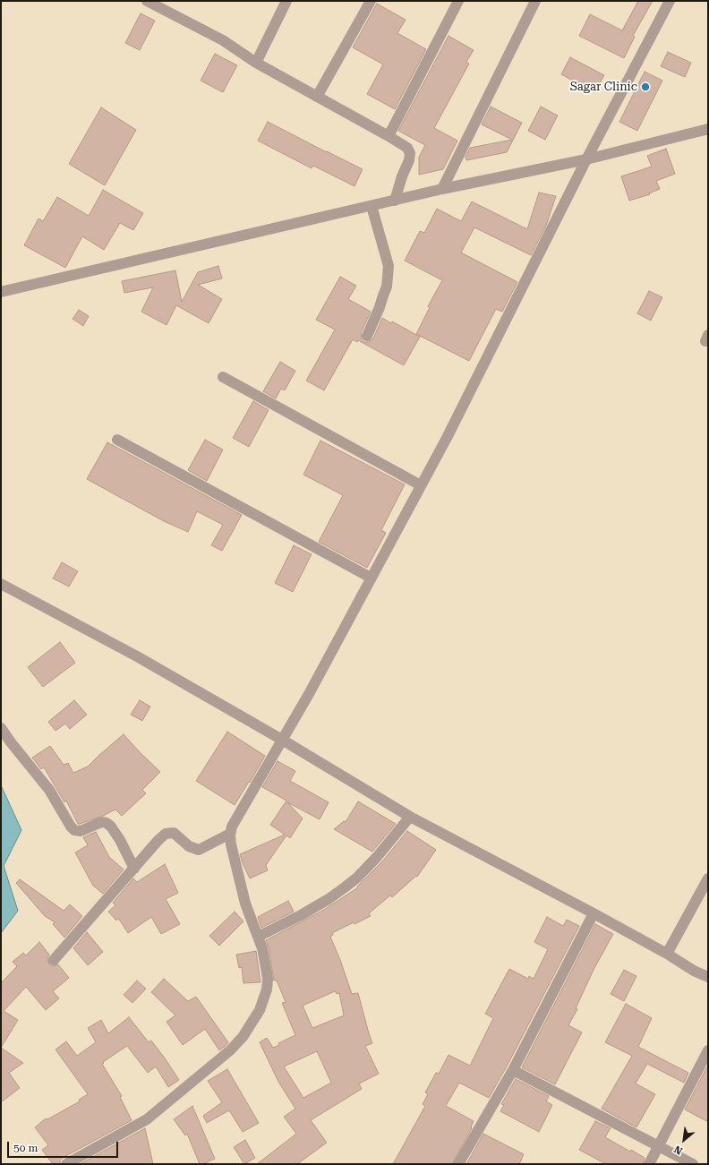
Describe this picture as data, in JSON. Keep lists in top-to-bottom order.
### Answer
{
  "places": ["Sagar Clinic"],
  "scale_bar": "50 m",
  "north": "bottom left"
}
